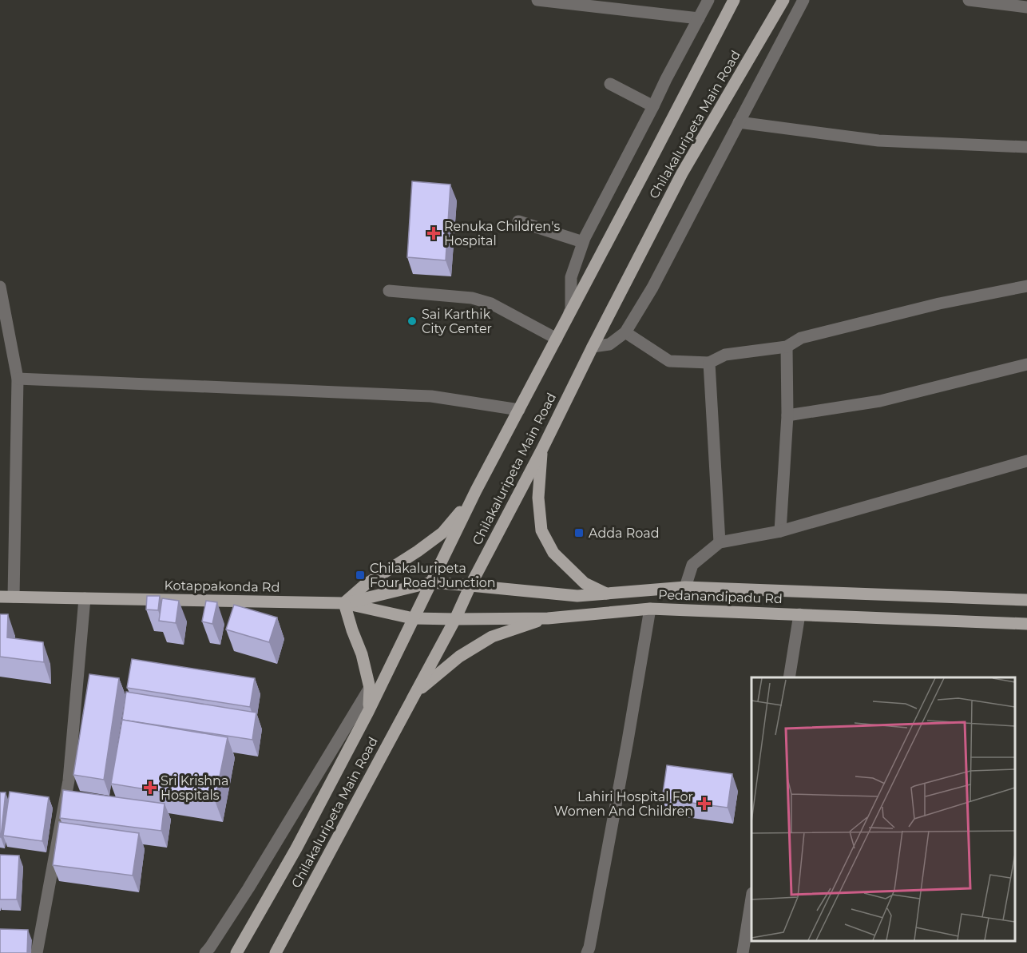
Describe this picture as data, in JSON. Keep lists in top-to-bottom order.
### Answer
{
  "streets": {
    "main road": ["Chilakaluripeta Main Road", "Kotappakonda Rd", "Pedanandipadu Rd"]
  },
  "crossings": [
    ["Chilakaluripeta Main Road", "Kotappakonda Rd"],
    ["Chilakaluripeta Main Road", "Pedanandipadu Rd"],
    ["Kotappakonda Rd", "Pedanandipadu Rd"]
  ],
  "places": {
    "health": ["Renuka Children's Hospital", "Sri Krishna Hospitals", "Lahiri Hospital For Women And Children"],
    "other": ["Sai Karthik City Center"],
    "transit": ["Adda Road", "Chilakaluripeta Four Road Junction"]
  }
}
